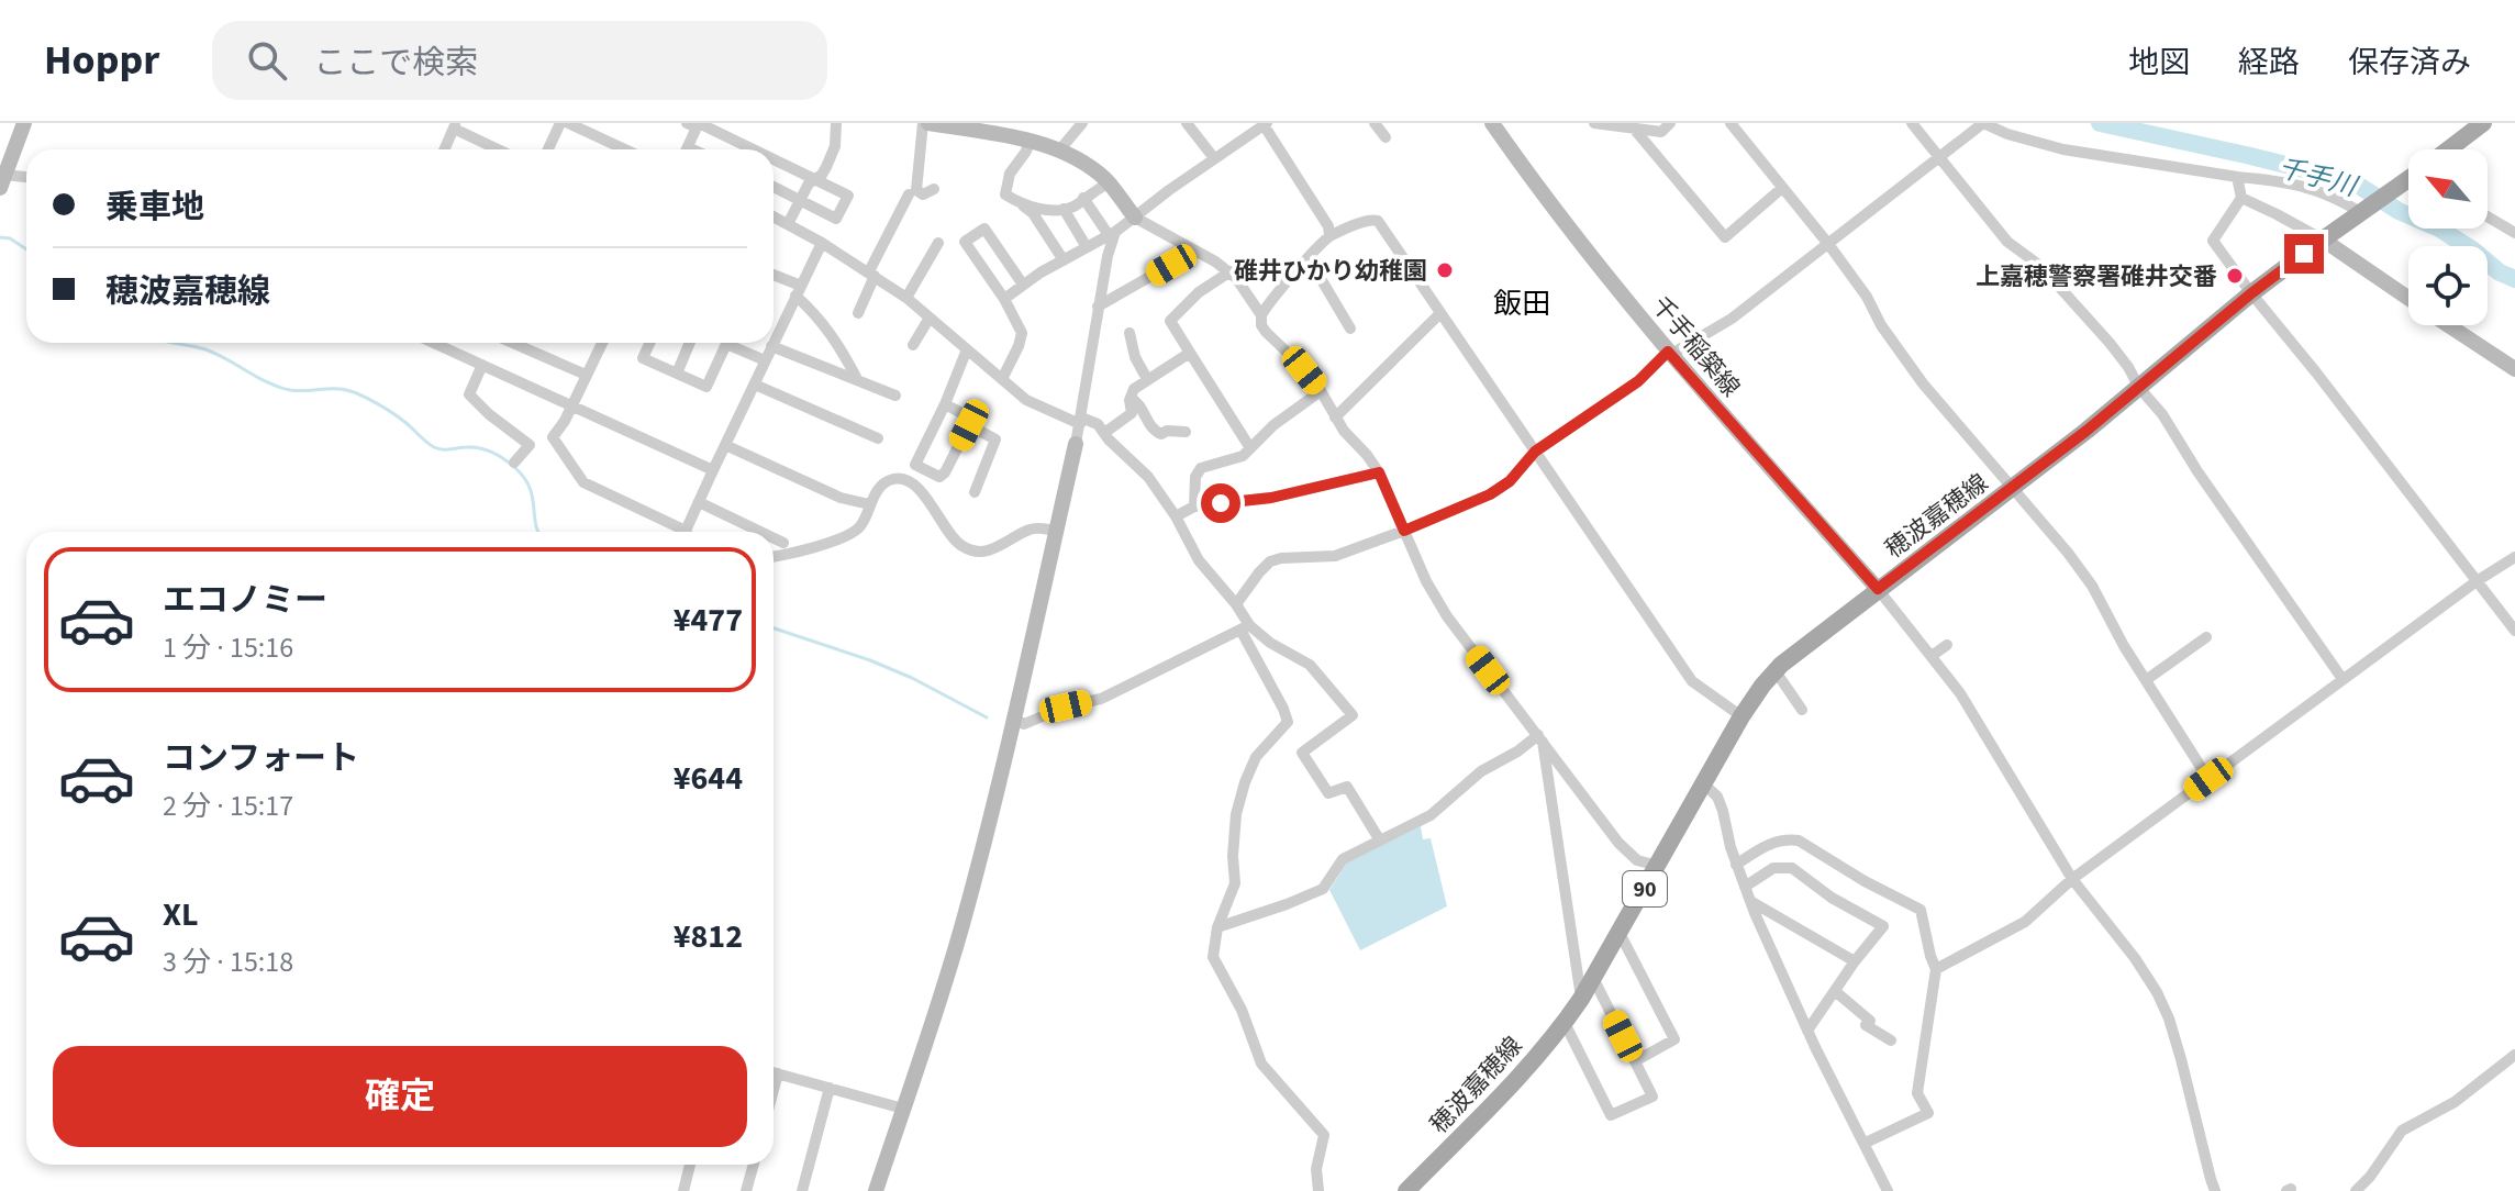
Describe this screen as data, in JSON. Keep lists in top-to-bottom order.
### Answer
{
  "streets": {
    "main road": ["穂波嘉穂線", "90"],
    "street": ["千手稲築線"]
  },
  "crossings": [
    ["千手稲築線", "穂波嘉穂線"]
  ],
  "districts": ["飯田"],
  "water": ["千手川"],
  "places": ["碓井ひかり幼稚園", "上嘉穂警察署碓井交番"],
  "north": "top left",
  "page": {
    "header": "Hoppr",
    "search": "ここで検索",
    "nav": ["地図", "経路", "保存済み"],
    "banner": ["乗車地", "穂波嘉穂線"],
    "list": [
      {
        "name": "エコノミー",
        "note": "1 分 · 15:16",
        "value": "¥477"
      },
      {
        "name": "コンフォート",
        "note": "2 分 · 15:17",
        "value": "¥644"
      },
      {
        "name": "XL",
        "note": "3 分 · 15:18",
        "value": "¥812"
      }
    ],
    "buttons": "確定"
  }
}
